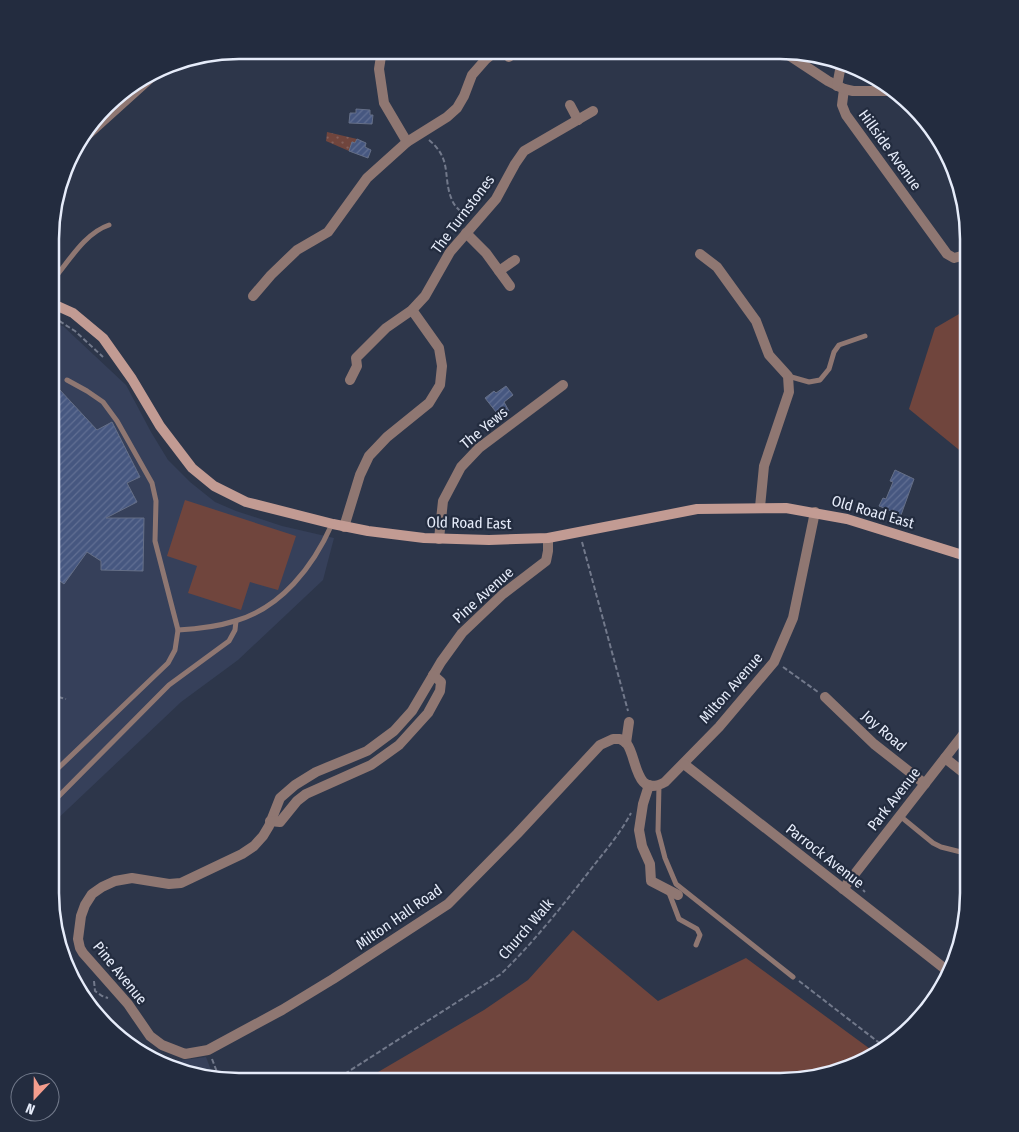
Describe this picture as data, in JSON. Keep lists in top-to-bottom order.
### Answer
{
  "streets": {
    "main road": ["Old Road East"],
    "street": [
      "Hillside Avenue",
      "The Turnstones",
      "The Yews",
      "Pine Avenue",
      "Milton Avenue",
      "Joy Road",
      "Park Avenue",
      "Parrock Avenue",
      "Milton Hall Road"
    ],
    "path": ["Church Walk"]
  },
  "crossings": [
    ["The Yews", "Old Road East"],
    ["Old Road East", "Pine Avenue"],
    ["Old Road East", "Milton Avenue"],
    ["Pine Avenue", "Milton Hall Road"],
    ["Milton Avenue", "Parrock Avenue"],
    ["Joy Road", "Park Avenue"],
    ["Park Avenue", "Parrock Avenue"]
  ],
  "north": "bottom"
}
